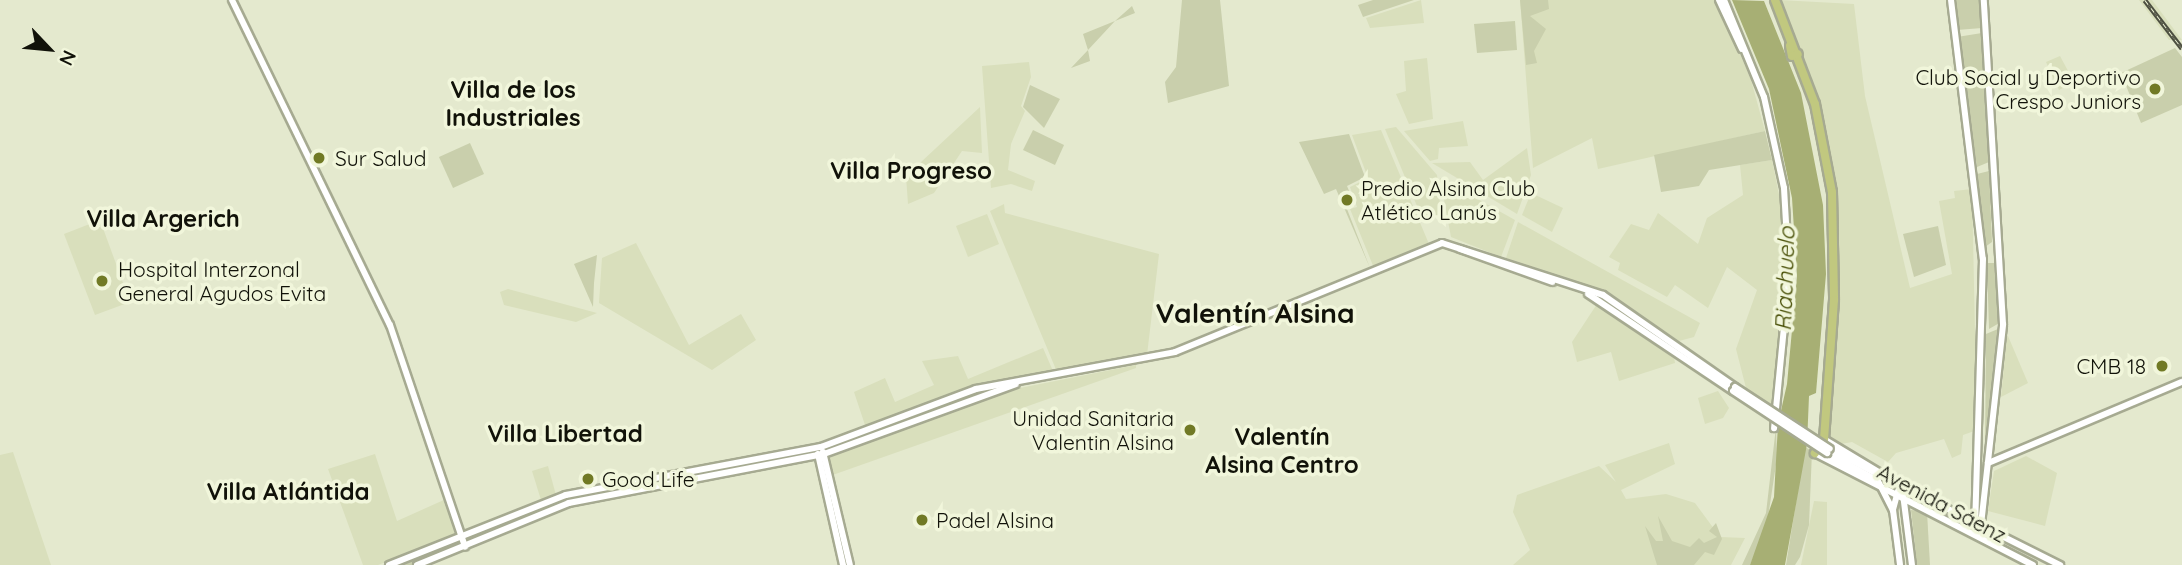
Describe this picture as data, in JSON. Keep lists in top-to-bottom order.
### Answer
{
  "streets": {
    "main road": ["Avenida Sáenz"]
  },
  "districts": [
    "Villa de los Industriales",
    "Villa Progreso",
    "Villa Argerich",
    "Valentín Alsina",
    "Villa Libertad",
    "Valentín Alsina Centro",
    "Villa Atlántida"
  ],
  "water": ["Riachuelo"],
  "places": [
    "Club Social y Deportivo Crespo Juniors",
    "Sur Salud",
    "Predio Alsina Club Atlético Lanús",
    "Hospital Interzonal General Agudos Evita",
    "CMB 18",
    "Unidad Sanitaria Valentin Alsina",
    "Good Life",
    "Padel Alsina"
  ],
  "north": "bottom right"
}
